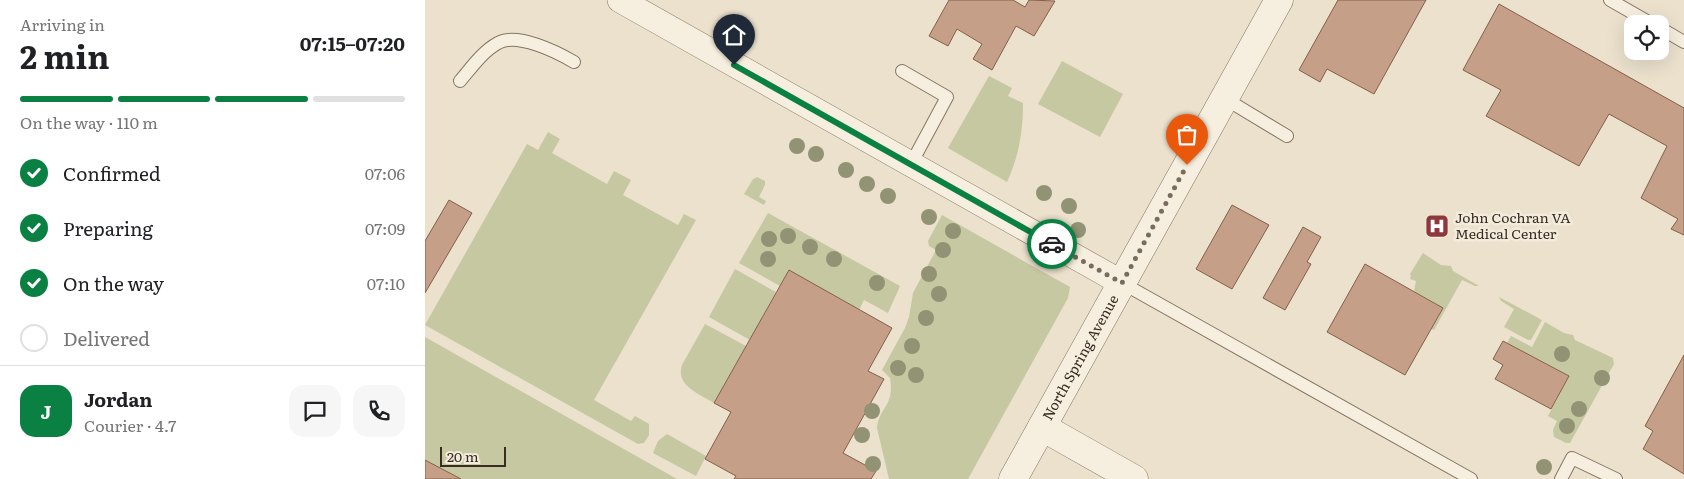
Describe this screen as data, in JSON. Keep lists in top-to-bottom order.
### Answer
{
  "streets": {
    "street": ["North Spring Avenue"]
  },
  "places": {
    "hospital": ["John Cochran VA Medical Center"]
  },
  "scale_bar": "20 m",
  "page": {
    "heading": ["2 min", "Arriving in", "07:15–07:20"],
    "panel": ["Jordan", "Courier · 4.7"],
    "bar": "On the way · 110 m",
    "list": [
      ["Confirmed", "07:06"],
      ["Preparing", "07:09"],
      ["On the way", "07:10"],
      "Delivered"
    ],
    "round": "J",
    "scale": "20 m"
  }
}
